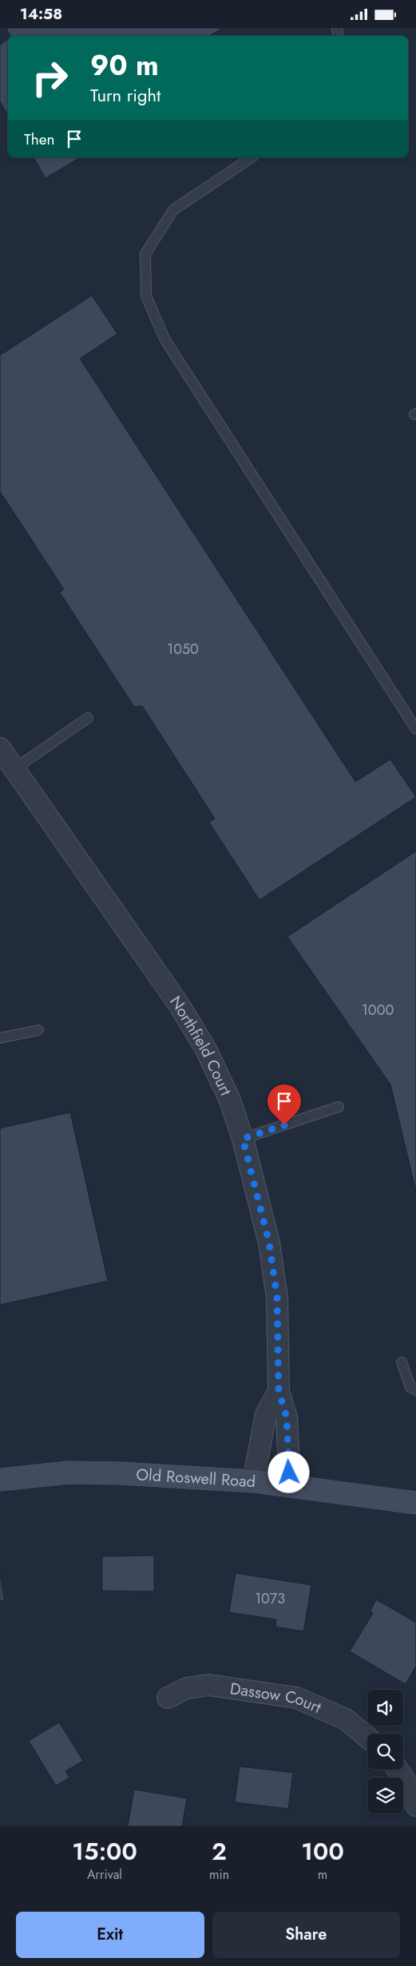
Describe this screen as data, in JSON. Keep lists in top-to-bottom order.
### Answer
{
  "streets": {
    "street": ["Northfield Court", "Old Roswell Road", "Dassow Court"]
  },
  "crossings": [
    ["Northfield Court", "Old Roswell Road"]
  ],
  "house_numbers": ["1050", "1000", "1073"],
  "page": {
    "status": "14:58",
    "turn": ["90 m", "Turn right"],
    "then": "Then",
    "eta": [
      "15:00",
      "Arrival",
      "2",
      "min",
      "100",
      "m"
    ],
    "buttons": ["Exit", "Share"]
  }
}
